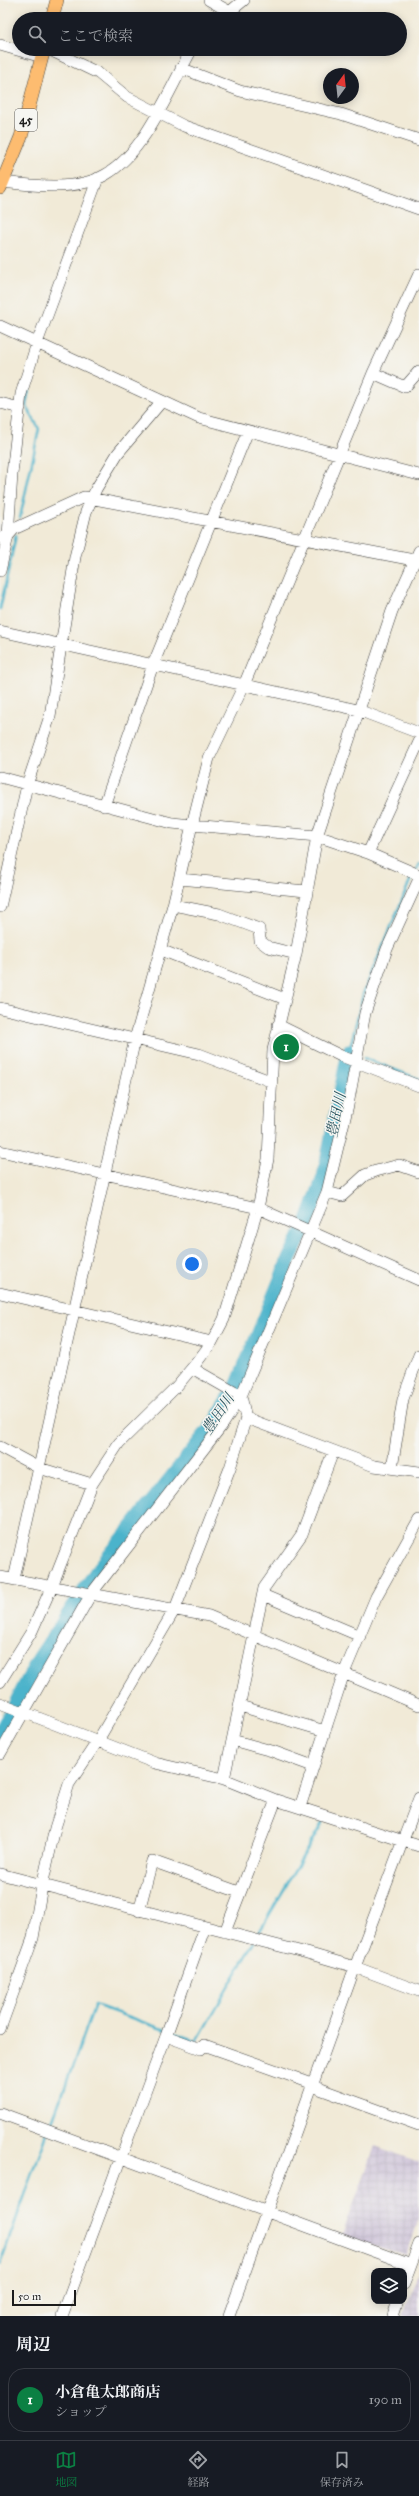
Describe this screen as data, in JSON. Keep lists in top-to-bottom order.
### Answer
{
  "streets": {
    "main road": ["45"]
  },
  "water": ["豊田川"],
  "scale_bar": "50 m",
  "north": "top",
  "page": {
    "search": "ここで検索",
    "pins": "1",
    "scale": "50 m",
    "heading": "周辺",
    "list": [
      {
        "mark": "1",
        "name": "小倉亀太郎商店",
        "note": "ショップ",
        "value": "190 m"
      }
    ],
    "nav": ["地図", "経路", "保存済み"]
  }
}
